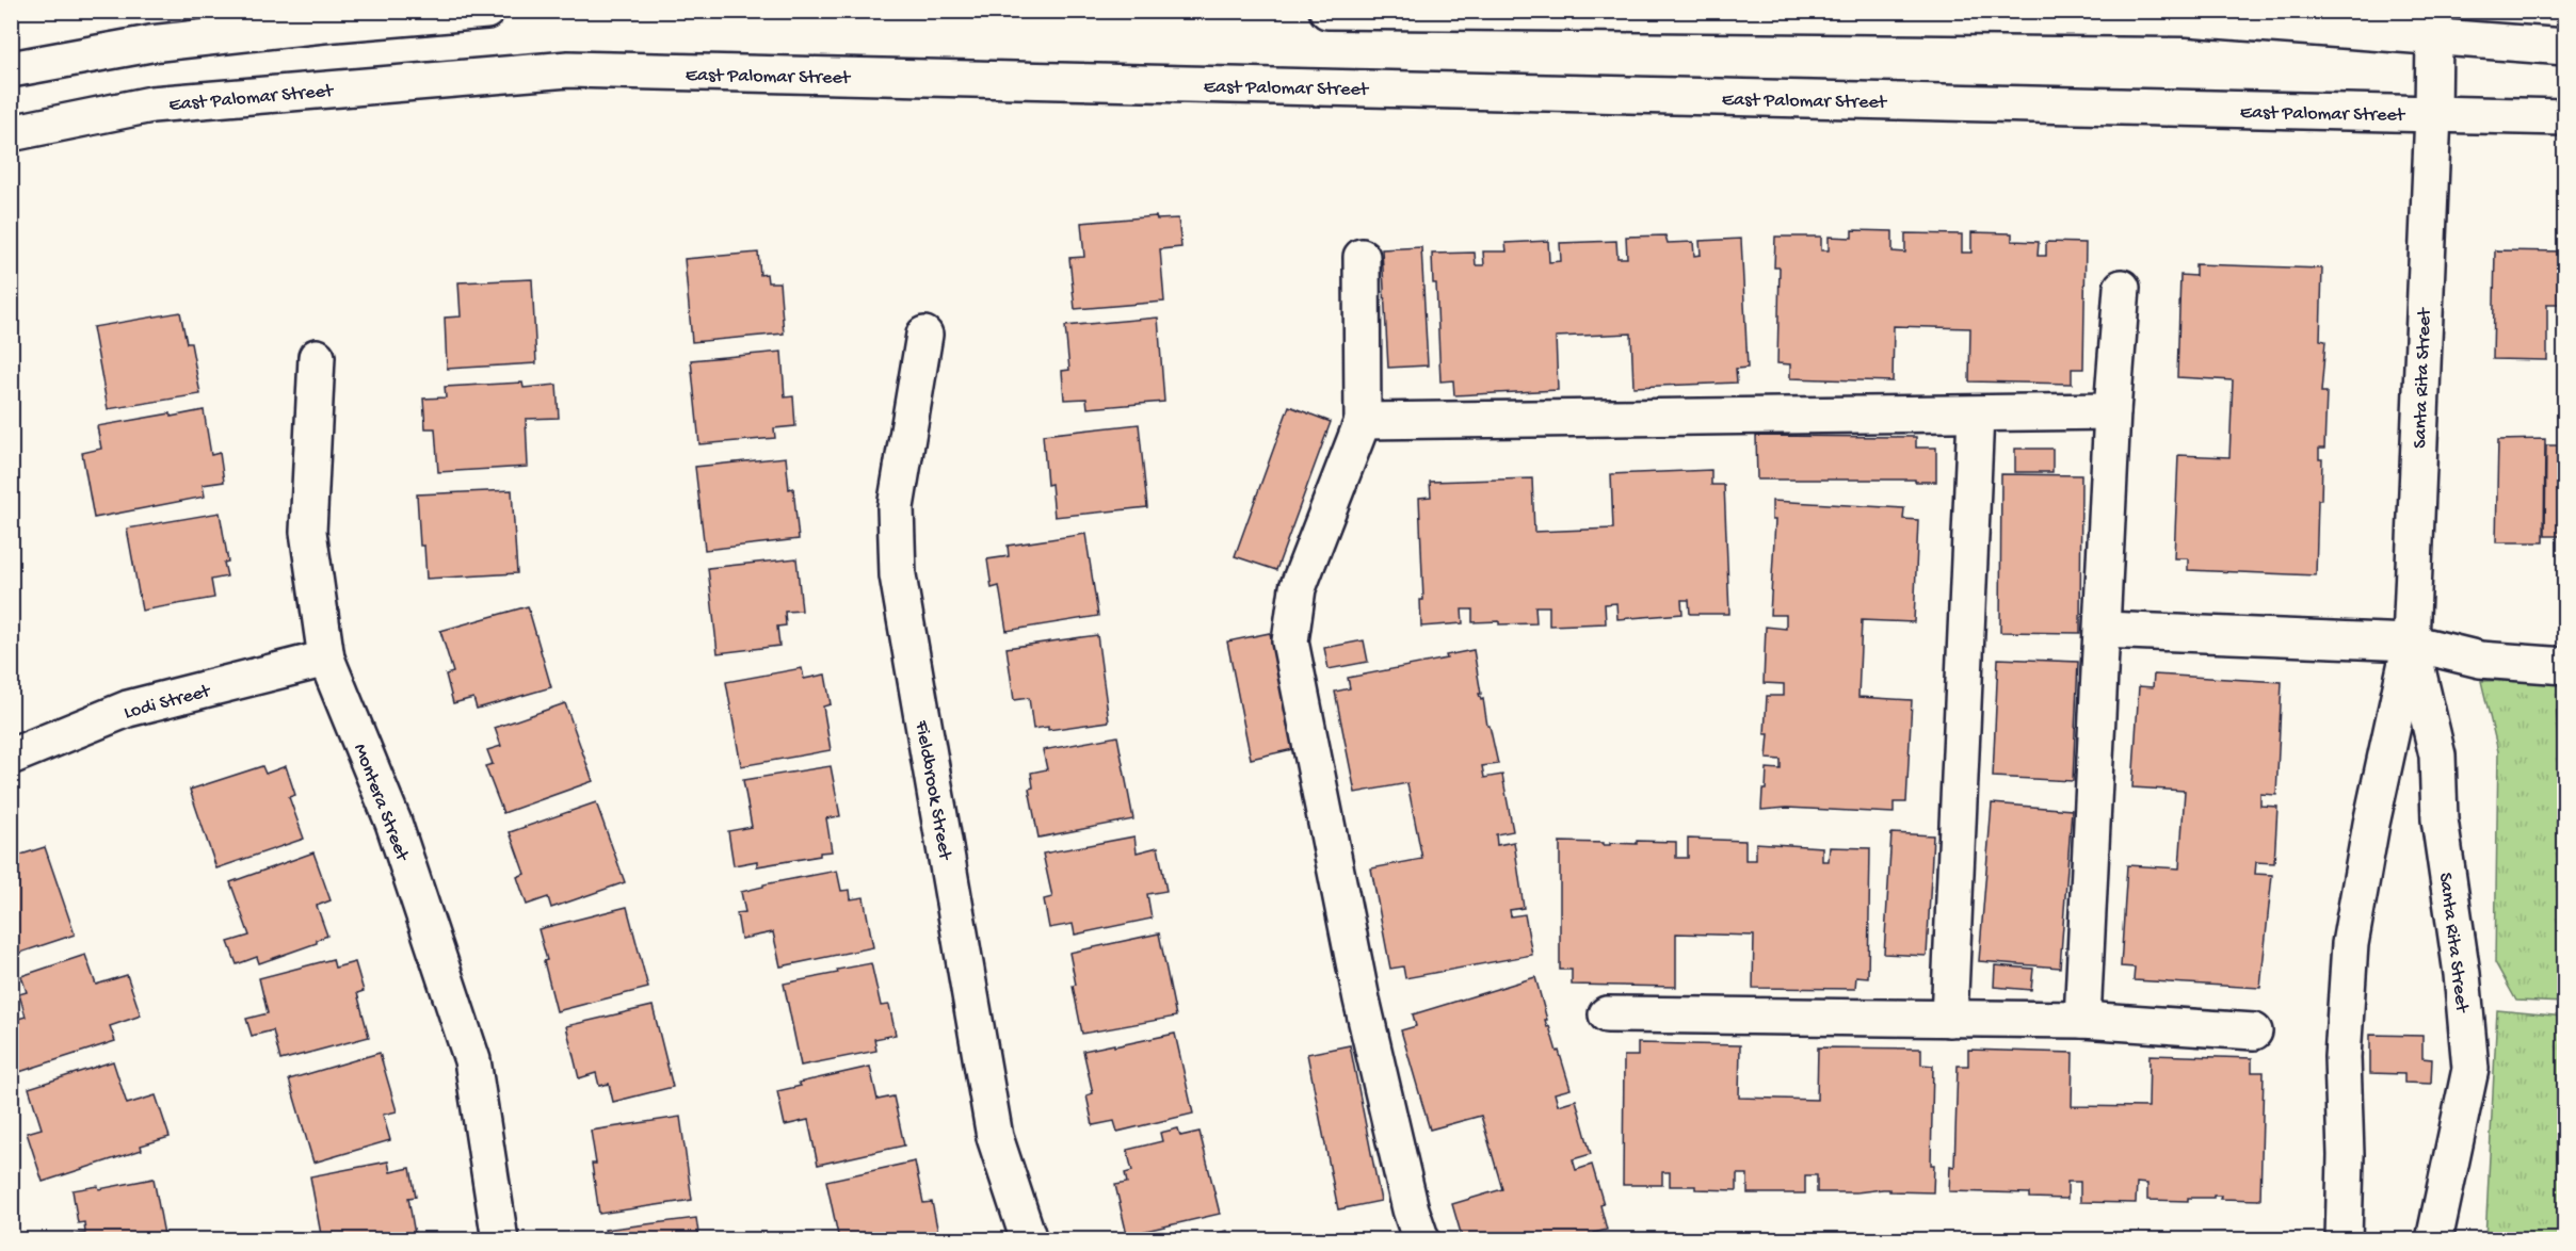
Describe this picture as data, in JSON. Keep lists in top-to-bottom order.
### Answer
{
  "streets": {
    "street": [
      "East Palomar Street",
      "Santa Rita Street",
      "Lodi Street",
      "Fieldbrook Street",
      "Montera Street"
    ]
  },
  "crossings": [
    ["East Palomar Street", "Santa Rita Street"],
    ["Lodi Street", "Montera Street"]
  ]
}
